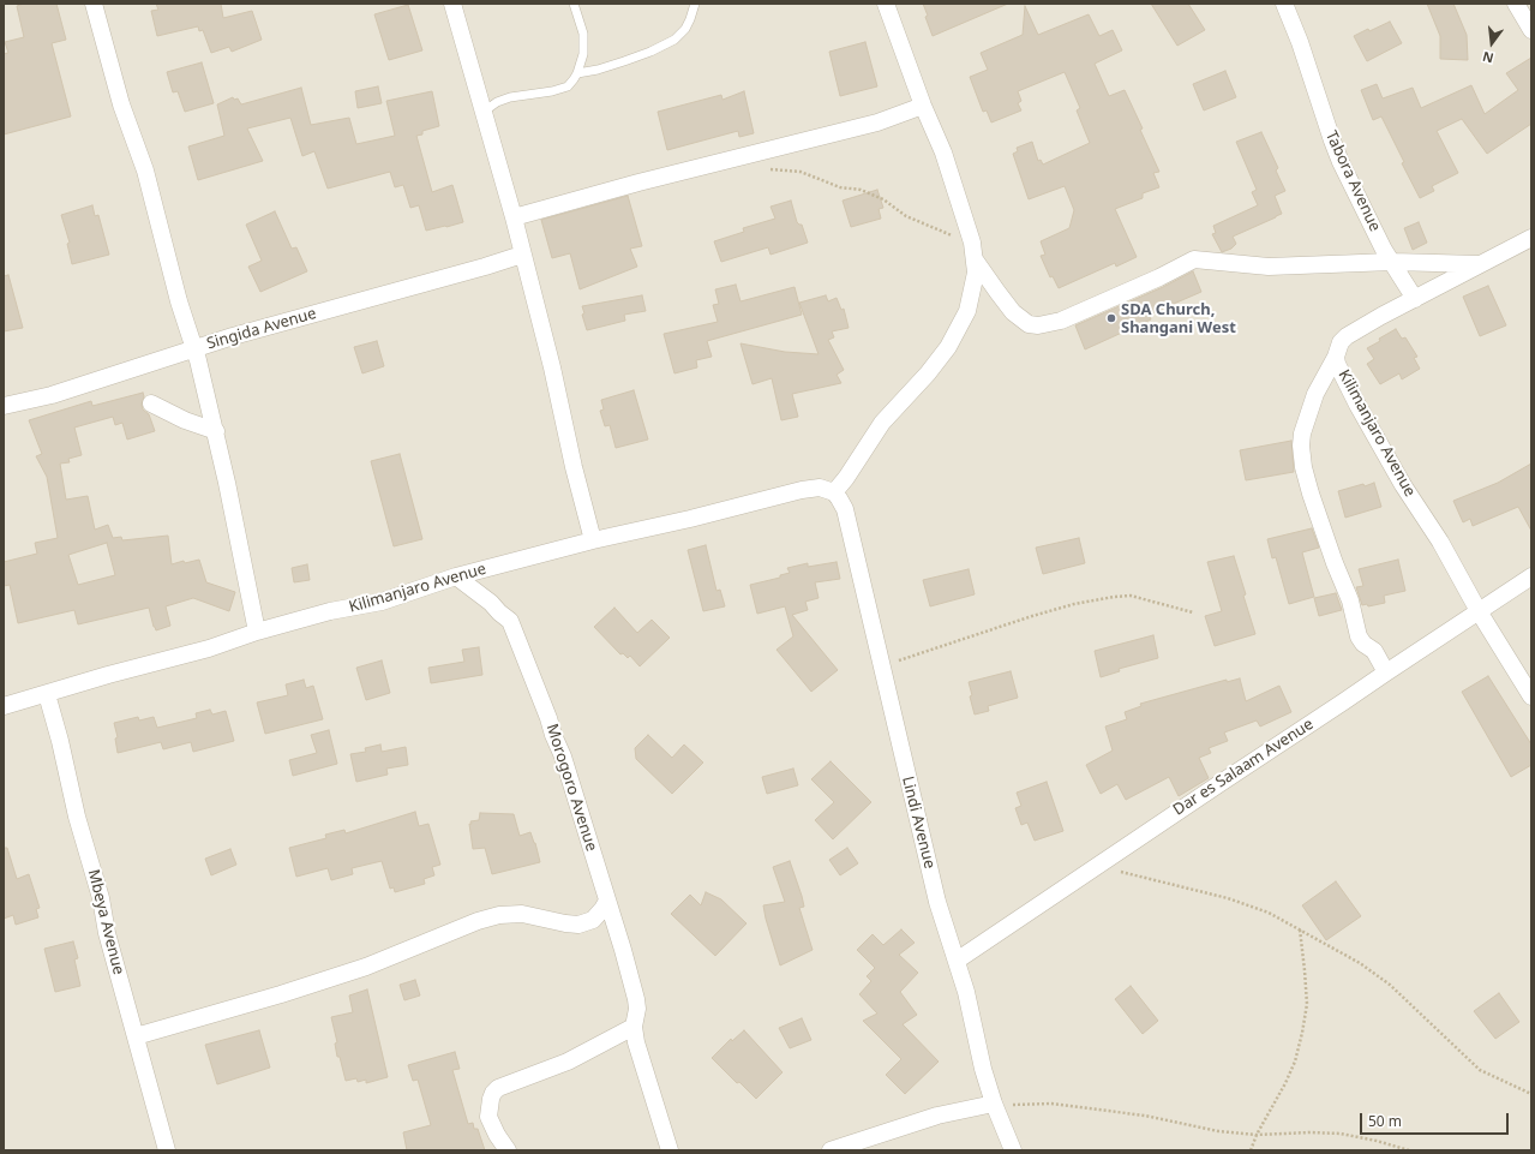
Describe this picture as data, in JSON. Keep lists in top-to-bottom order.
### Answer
{
  "streets": {
    "street": [
      "Tabora Avenue",
      "Singida Avenue",
      "Kilimanjaro Avenue",
      "Dar es Salaam Avenue",
      "Morogoro Avenue",
      "Lindi Avenue",
      "Mbeya Avenue"
    ]
  },
  "crossings": [
    ["Tabora Avenue", "Kilimanjaro Avenue"],
    ["Kilimanjaro Avenue", "Dar es Salaam Avenue"],
    ["Kilimanjaro Avenue", "Morogoro Avenue"],
    ["Kilimanjaro Avenue", "Lindi Avenue"],
    ["Kilimanjaro Avenue", "Mbeya Avenue"],
    ["Dar es Salaam Avenue", "Lindi Avenue"]
  ],
  "places": ["SDA Church, Shangani West"],
  "scale_bar": "50 m",
  "north": "bottom"
}
